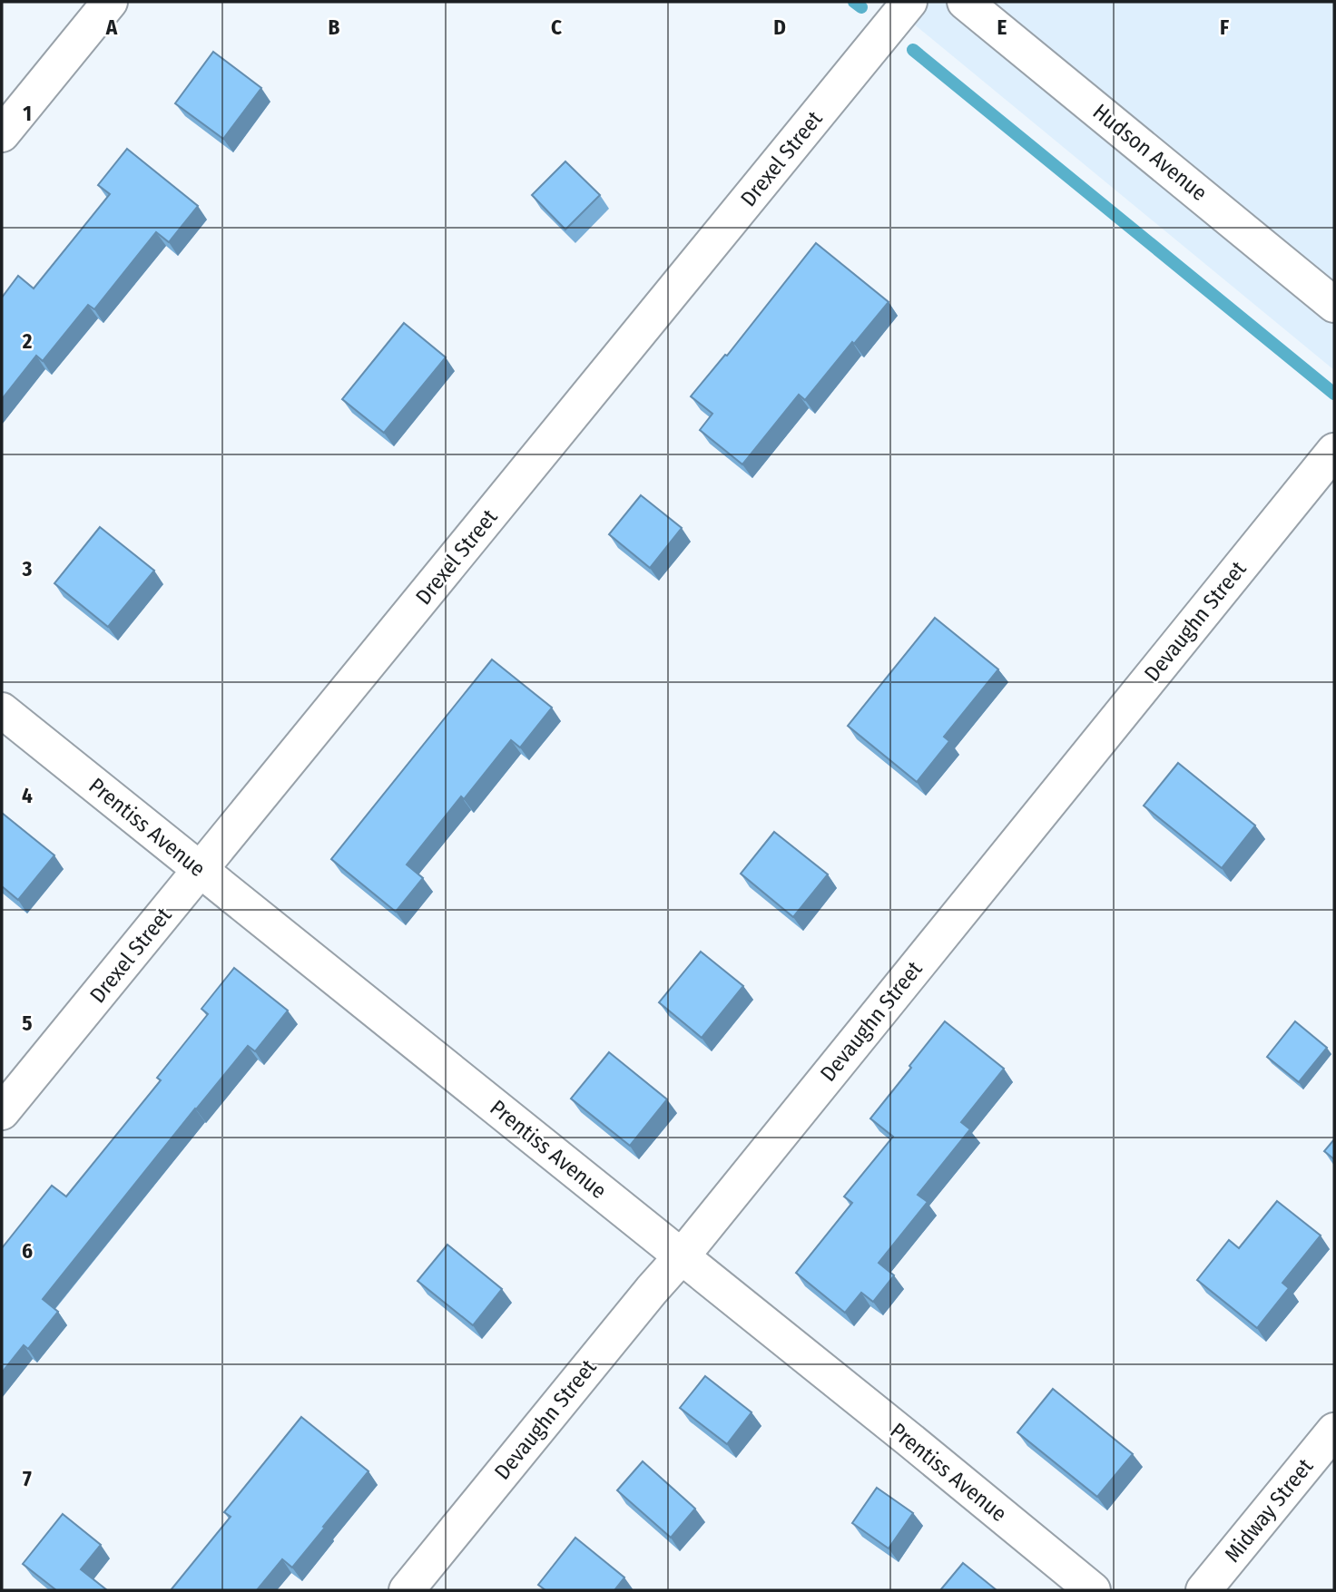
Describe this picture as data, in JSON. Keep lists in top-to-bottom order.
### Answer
{
  "streets": {
    "street": [
      "Hudson Avenue",
      "Drexel Street",
      "Devaughn Street",
      "Prentiss Avenue",
      "Midway Street"
    ]
  },
  "crossings": [
    ["Drexel Street", "Prentiss Avenue"],
    ["Devaughn Street", "Prentiss Avenue"]
  ],
  "grid": {
    "columns": [
      "A",
      "B",
      "C",
      "D",
      "E",
      "F"
    ],
    "rows": [
      "1",
      "2",
      "3",
      "4",
      "5",
      "6",
      "7"
    ]
  }
}
